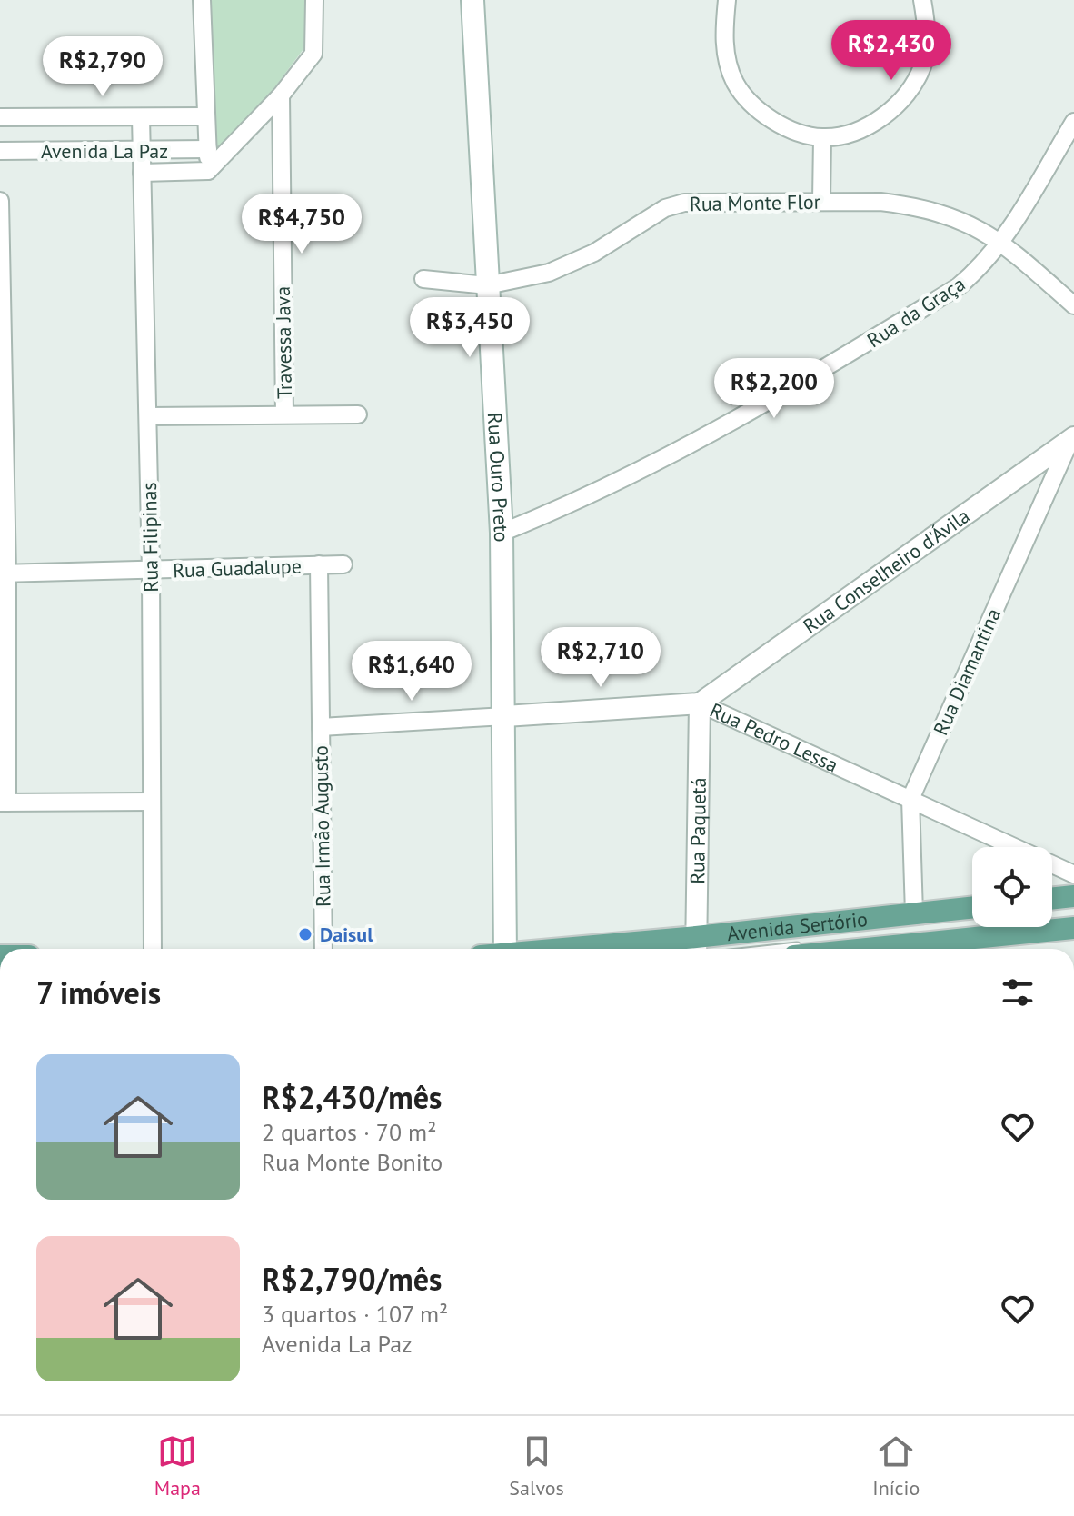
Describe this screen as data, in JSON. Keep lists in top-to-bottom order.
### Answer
{
  "streets": {
    "main road": ["Rua Ouro Preto", "Avenida Sertório"],
    "street": [
      "Avenida La Paz",
      "Rua Monte Flor",
      "Rua da Graça",
      "Travessa Java",
      "Rua Filipinas",
      "Rua Guadalupe",
      "Rua Conselheiro d'Ávila",
      "Rua Diamantina",
      "Rua Pedro Lessa",
      "Rua Irmão Augusto",
      "Rua Paquetá"
    ]
  },
  "crossings": [
    ["Avenida La Paz", "Rua Filipinas"],
    ["Rua Monte Flor", "Rua da Graça"],
    ["Rua Monte Flor", "Rua Ouro Preto"],
    ["Rua da Graça", "Rua Ouro Preto"],
    ["Rua Ouro Preto", "Rua Pedro Lessa"],
    ["Rua Filipinas", "Rua Guadalupe"],
    ["Rua Guadalupe", "Rua Irmão Augusto"],
    ["Rua Conselheiro d'Ávila", "Rua Diamantina"],
    ["Rua Conselheiro d'Ávila", "Rua Pedro Lessa"],
    ["Rua Conselheiro d'Ávila", "Rua Paquetá"],
    ["Rua Diamantina", "Rua Pedro Lessa"],
    ["Rua Diamantina", "Avenida Sertório"],
    ["Rua Pedro Lessa", "Rua Irmão Augusto"],
    ["Rua Pedro Lessa", "Rua Paquetá"],
    ["Rua Paquetá", "Avenida Sertório"]
  ],
  "places": ["Daisul"],
  "page": {
    "price": [
      "R$2,430",
      "R$2,790",
      "R$4,750",
      "R$3,450",
      "R$2,200",
      "R$2,710",
      "R$1,640"
    ],
    "heading": "7 imóveis",
    "list": [
      {
        "name": "R$2,430/mês",
        "note": "2 quartos · 70 m² · Rua Monte Bonito"
      },
      {
        "name": "R$2,790/mês",
        "note": "3 quartos · 107 m² · Avenida La Paz"
      }
    ],
    "tabs": ["Mapa", "Salvos", "Início"]
  }
}
